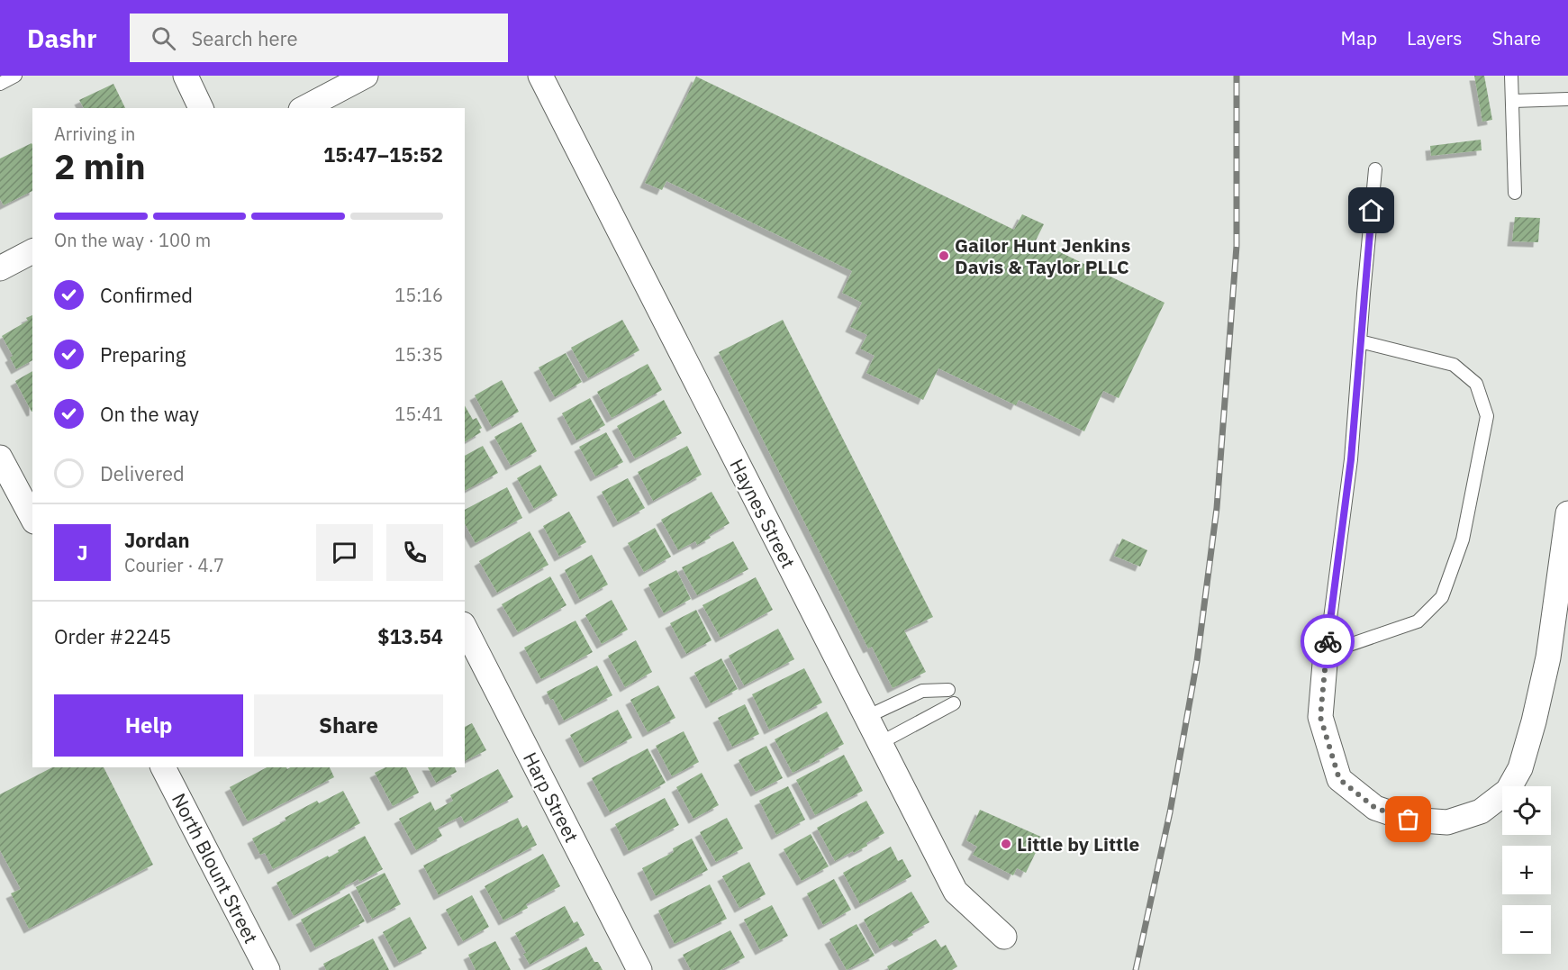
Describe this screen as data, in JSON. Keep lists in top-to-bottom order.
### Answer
{
  "streets": {
    "street": ["Haynes Street", "Harp Street", "North Blount Street"]
  },
  "places": ["Gailor Hunt Jenkins Davis & Taylor PLLC", "Little by Little"],
  "page": {
    "header": "Dashr",
    "search": "Search here",
    "nav": ["Map", "Layers", "Share"],
    "heading": ["2 min", "Arriving in", "15:47–15:52"],
    "panel": [
      "Jordan",
      "Courier · 4.7",
      "Order #2245",
      "$13.54"
    ],
    "bar": "On the way · 100 m",
    "list": [
      ["Confirmed", "15:16"],
      ["Preparing", "15:35"],
      ["On the way", "15:41"],
      "Delivered"
    ],
    "round": "J",
    "buttons": ["Help", "Share"],
    "map_buttons": ["+", "−"]
  }
}
